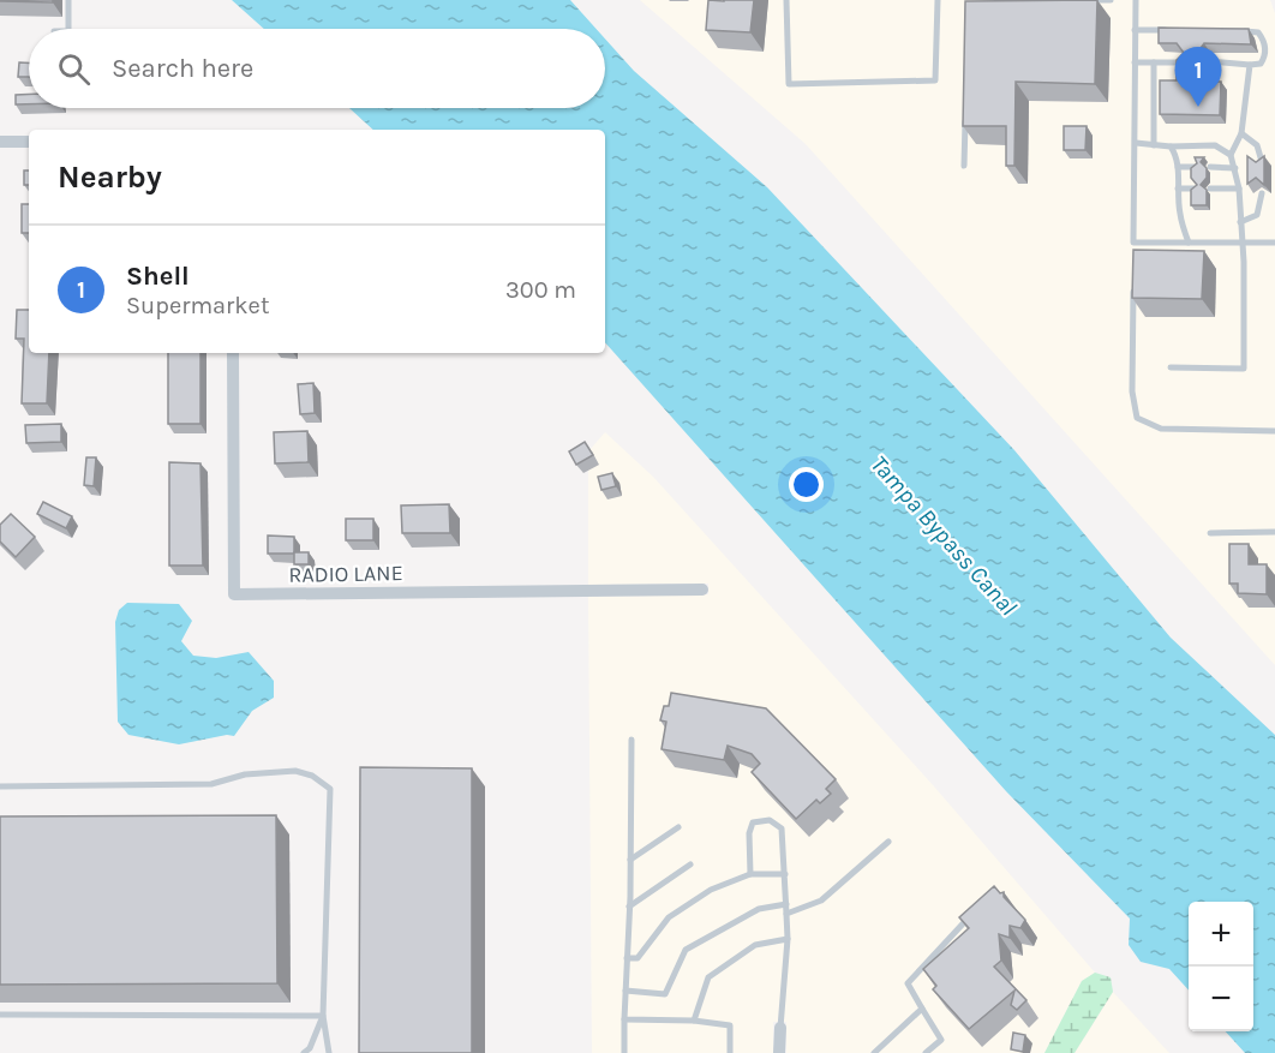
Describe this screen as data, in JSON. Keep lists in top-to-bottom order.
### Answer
{
  "streets": {
    "street": ["RADIO LANE"]
  },
  "water": ["Tampa Bypass Canal"],
  "page": {
    "search": "Search here",
    "pins": "1",
    "heading": "Nearby",
    "list": [
      {
        "mark": "1",
        "name": "Shell",
        "note": "Supermarket",
        "value": "300 m"
      }
    ],
    "map_buttons": ["+", "−"]
  }
}
